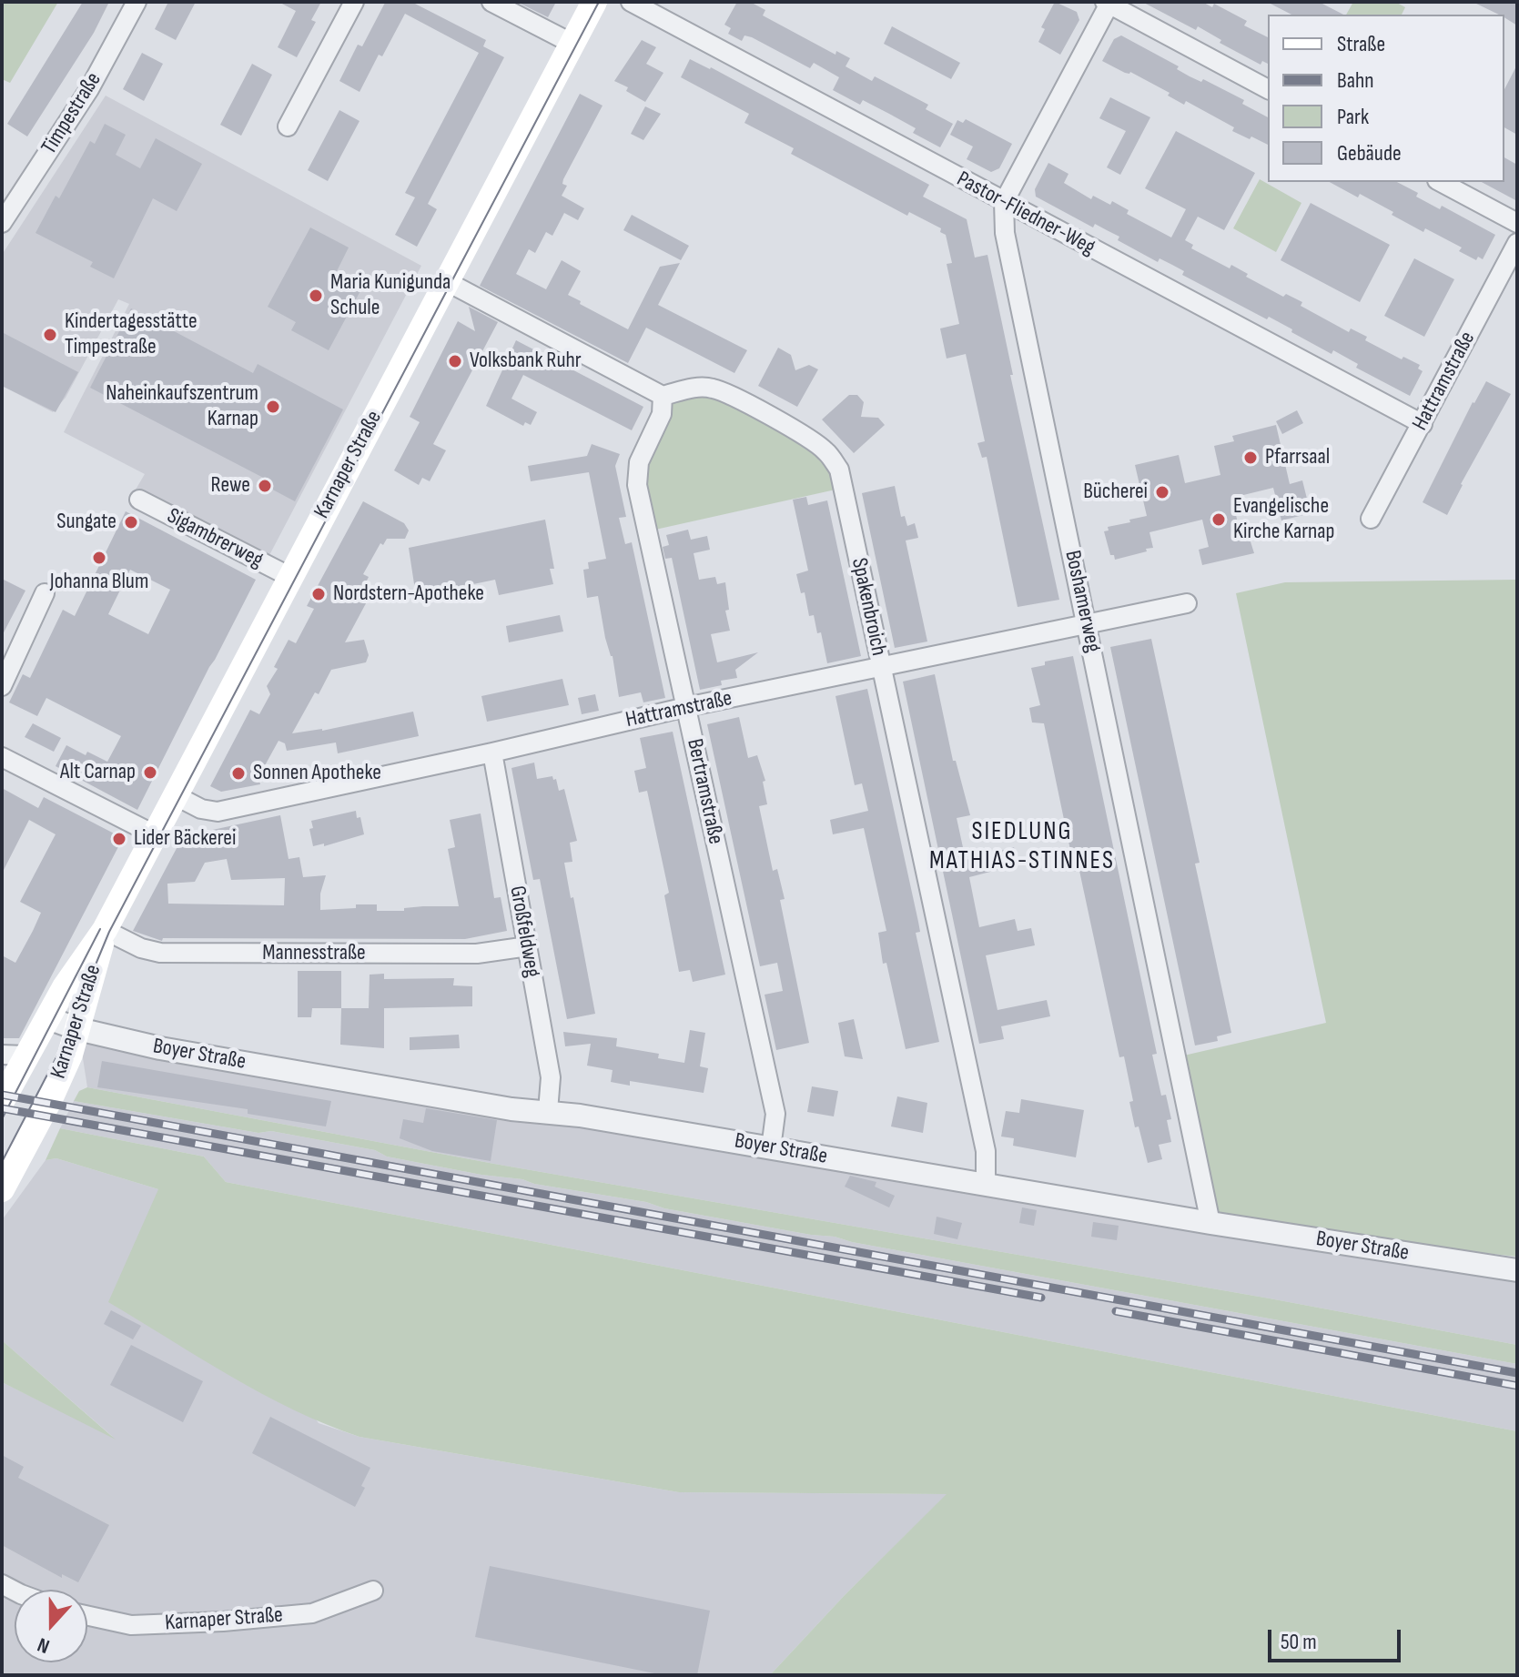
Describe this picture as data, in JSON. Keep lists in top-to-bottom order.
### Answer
{
  "streets": {
    "main road": ["Karnaper Straße"],
    "street": [
      "Timpestraße",
      "Pastor-Fliedner-Weg",
      "Hattramstraße",
      "Sigambrerweg",
      "Boshamerweg",
      "Spakenbroich",
      "Bertramstraße",
      "Großfeldweg",
      "Mannesstraße",
      "Boyer Straße"
    ]
  },
  "crossings": [
    ["Pastor-Fliedner-Weg", "Hattramstraße"],
    ["Pastor-Fliedner-Weg", "Boshamerweg"],
    ["Hattramstraße", "Karnaper Straße"],
    ["Hattramstraße", "Boshamerweg"],
    ["Hattramstraße", "Spakenbroich"],
    ["Hattramstraße", "Bertramstraße"],
    ["Hattramstraße", "Großfeldweg"],
    ["Karnaper Straße", "Sigambrerweg"],
    ["Karnaper Straße", "Mannesstraße"],
    ["Karnaper Straße", "Boyer Straße"],
    ["Boshamerweg", "Boyer Straße"],
    ["Spakenbroich", "Bertramstraße"],
    ["Spakenbroich", "Boyer Straße"],
    ["Bertramstraße", "Boyer Straße"],
    ["Großfeldweg", "Mannesstraße"],
    ["Großfeldweg", "Boyer Straße"]
  ],
  "districts": ["SIEDLUNG MATHIAS-STINNES"],
  "places": [
    "Maria Kunigunda Schule",
    "Kindertagesstätte Timpestraße",
    "Volksbank Ruhr",
    "Naheinkaufszentrum Karnap",
    "Pfarrsaal",
    "Rewe",
    "Bücherei",
    "Evangelische Kirche Karnap",
    "Sungate",
    "Johanna Blum",
    "Nordstern-Apotheke",
    "Alt Carnap",
    "Sonnen Apotheke",
    "Lider Bäckerei"
  ],
  "legend": [
    "Straße",
    "Bahn",
    "Park",
    "Gebäude"
  ],
  "scale_bar": "50 m",
  "north": "bottom"
}
